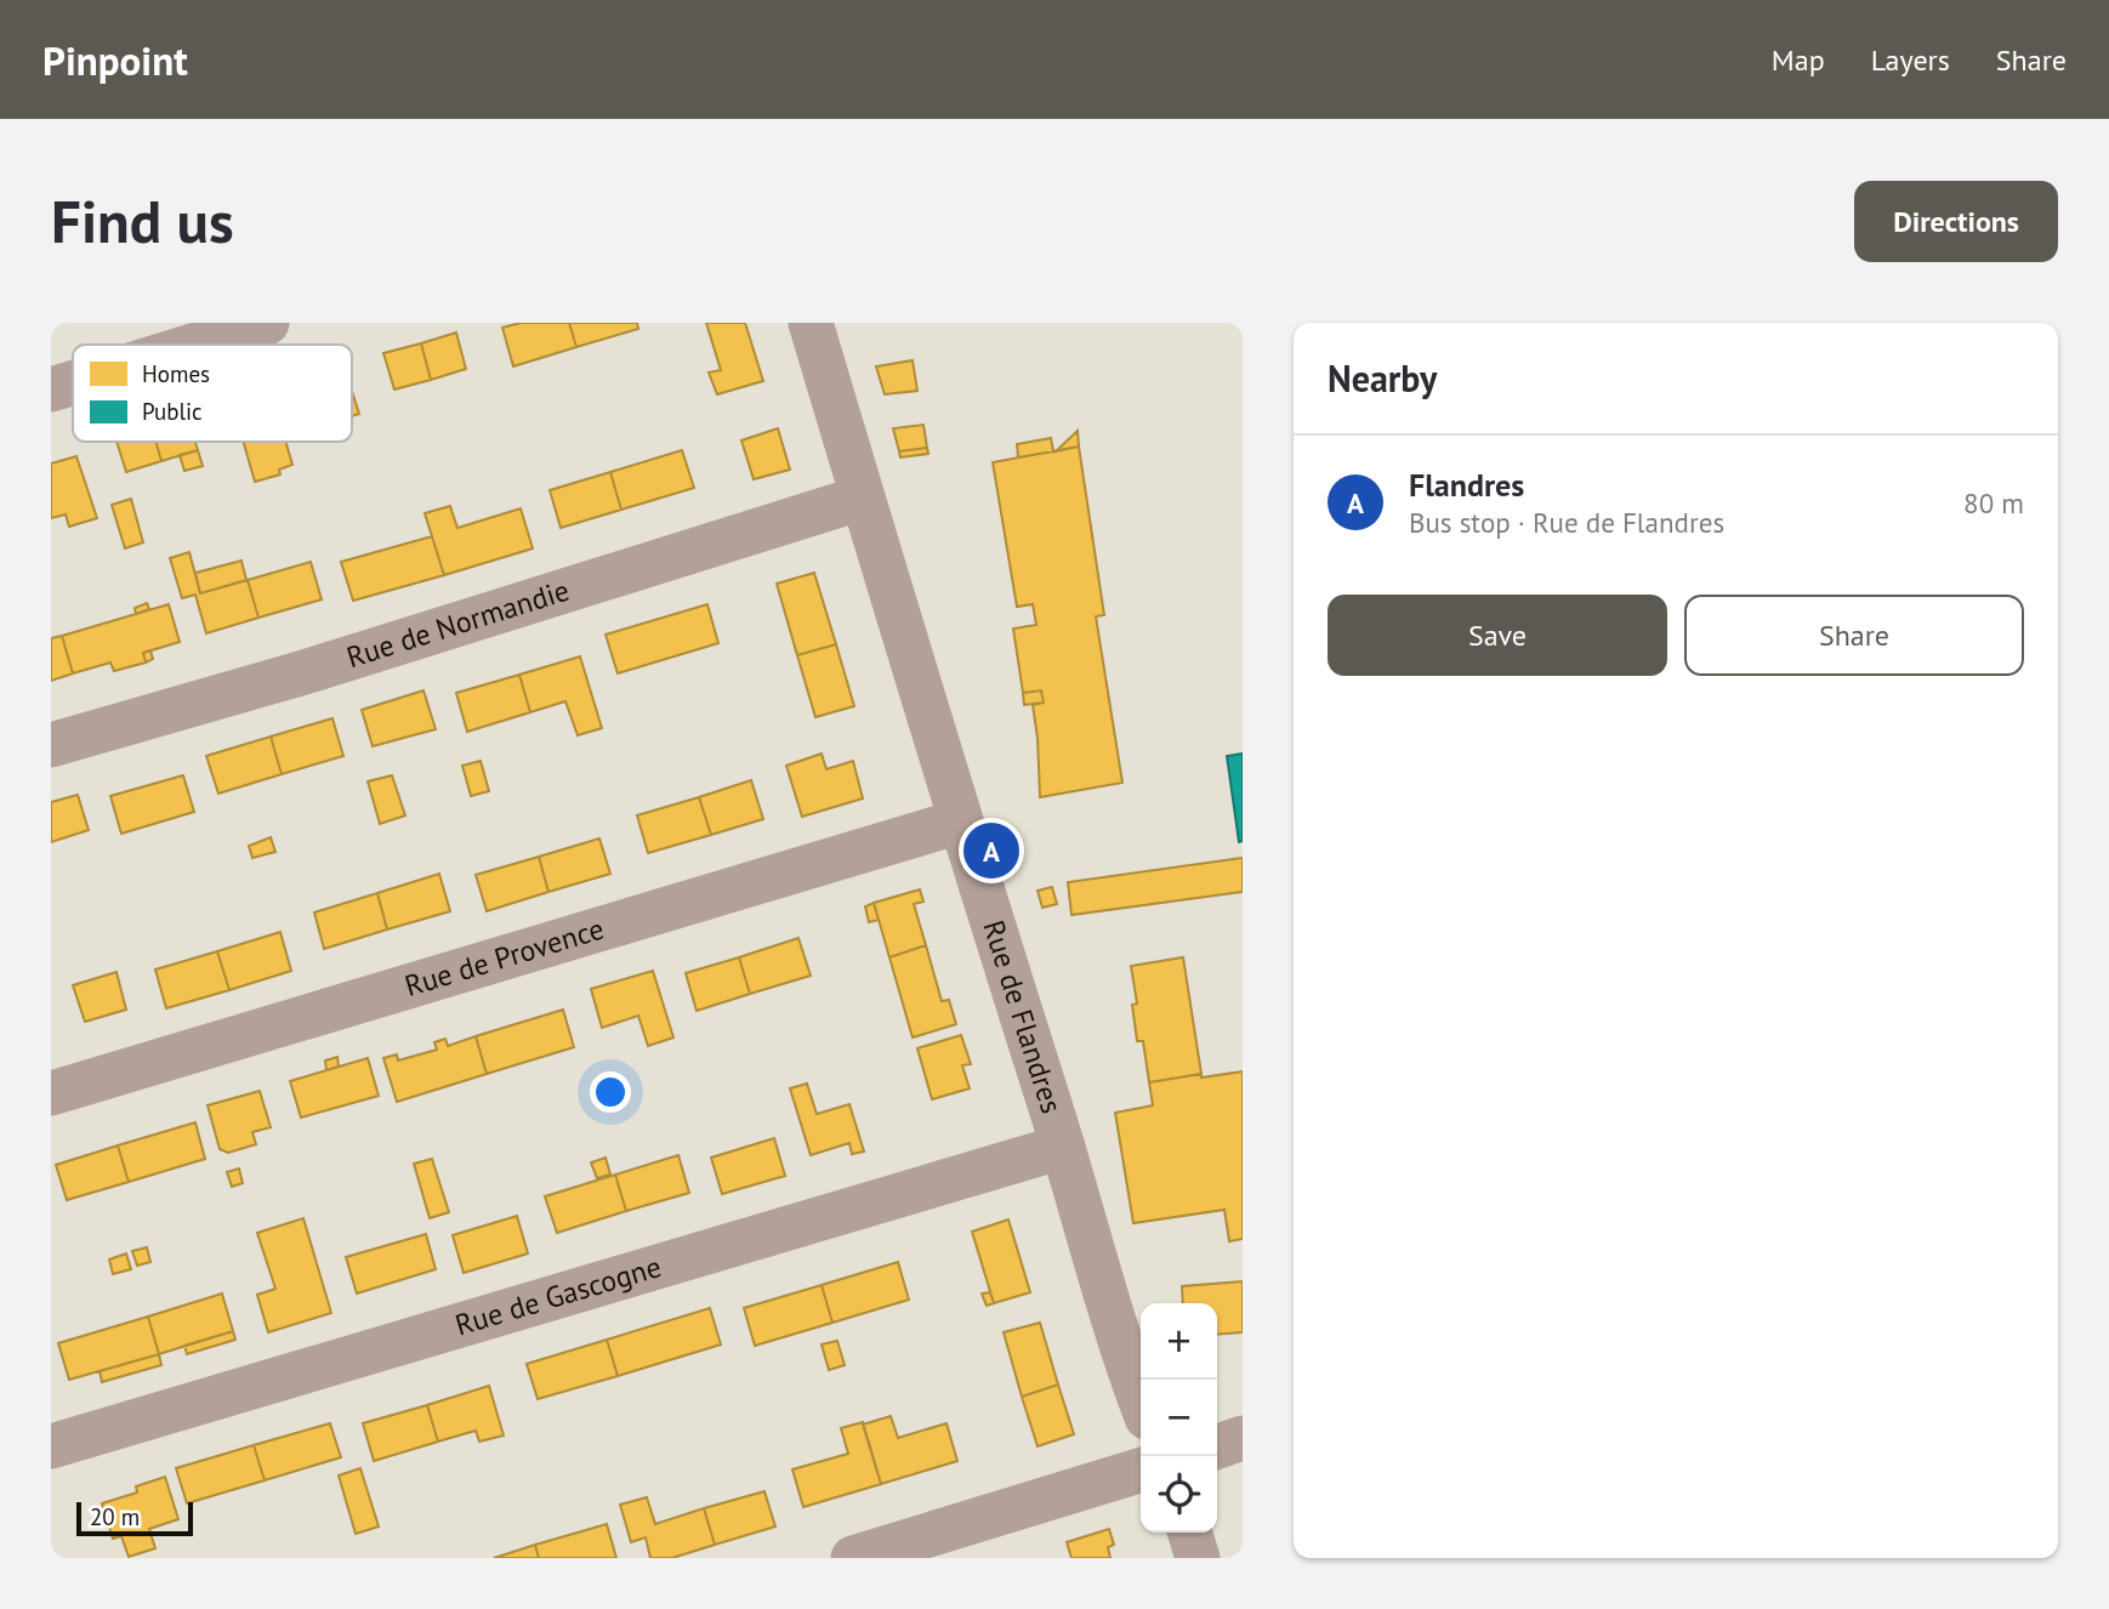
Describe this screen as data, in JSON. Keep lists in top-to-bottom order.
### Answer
{
  "streets": {
    "street": [
      "Rue de Normandie",
      "Rue de Provence",
      "Rue de Flandres",
      "Rue de Gascogne"
    ]
  },
  "crossings": [
    ["Rue de Normandie", "Rue de Flandres"],
    ["Rue de Provence", "Rue de Flandres"],
    ["Rue de Flandres", "Rue de Gascogne"]
  ],
  "legend": ["Homes", "Public"],
  "scale_bar": "20 m",
  "page": {
    "header": "Pinpoint",
    "nav": ["Map", "Layers", "Share"],
    "buttons": [
      "Directions",
      ["Save", "Share"]
    ],
    "title": "Find us",
    "heading": "Nearby",
    "list": [
      {
        "mark": "A",
        "name": "Flandres",
        "note": "Bus stop · Rue de Flandres",
        "value": "80 m"
      }
    ],
    "pins": "A",
    "map_buttons": ["+", "−"],
    "scale": "20 m"
  }
}
